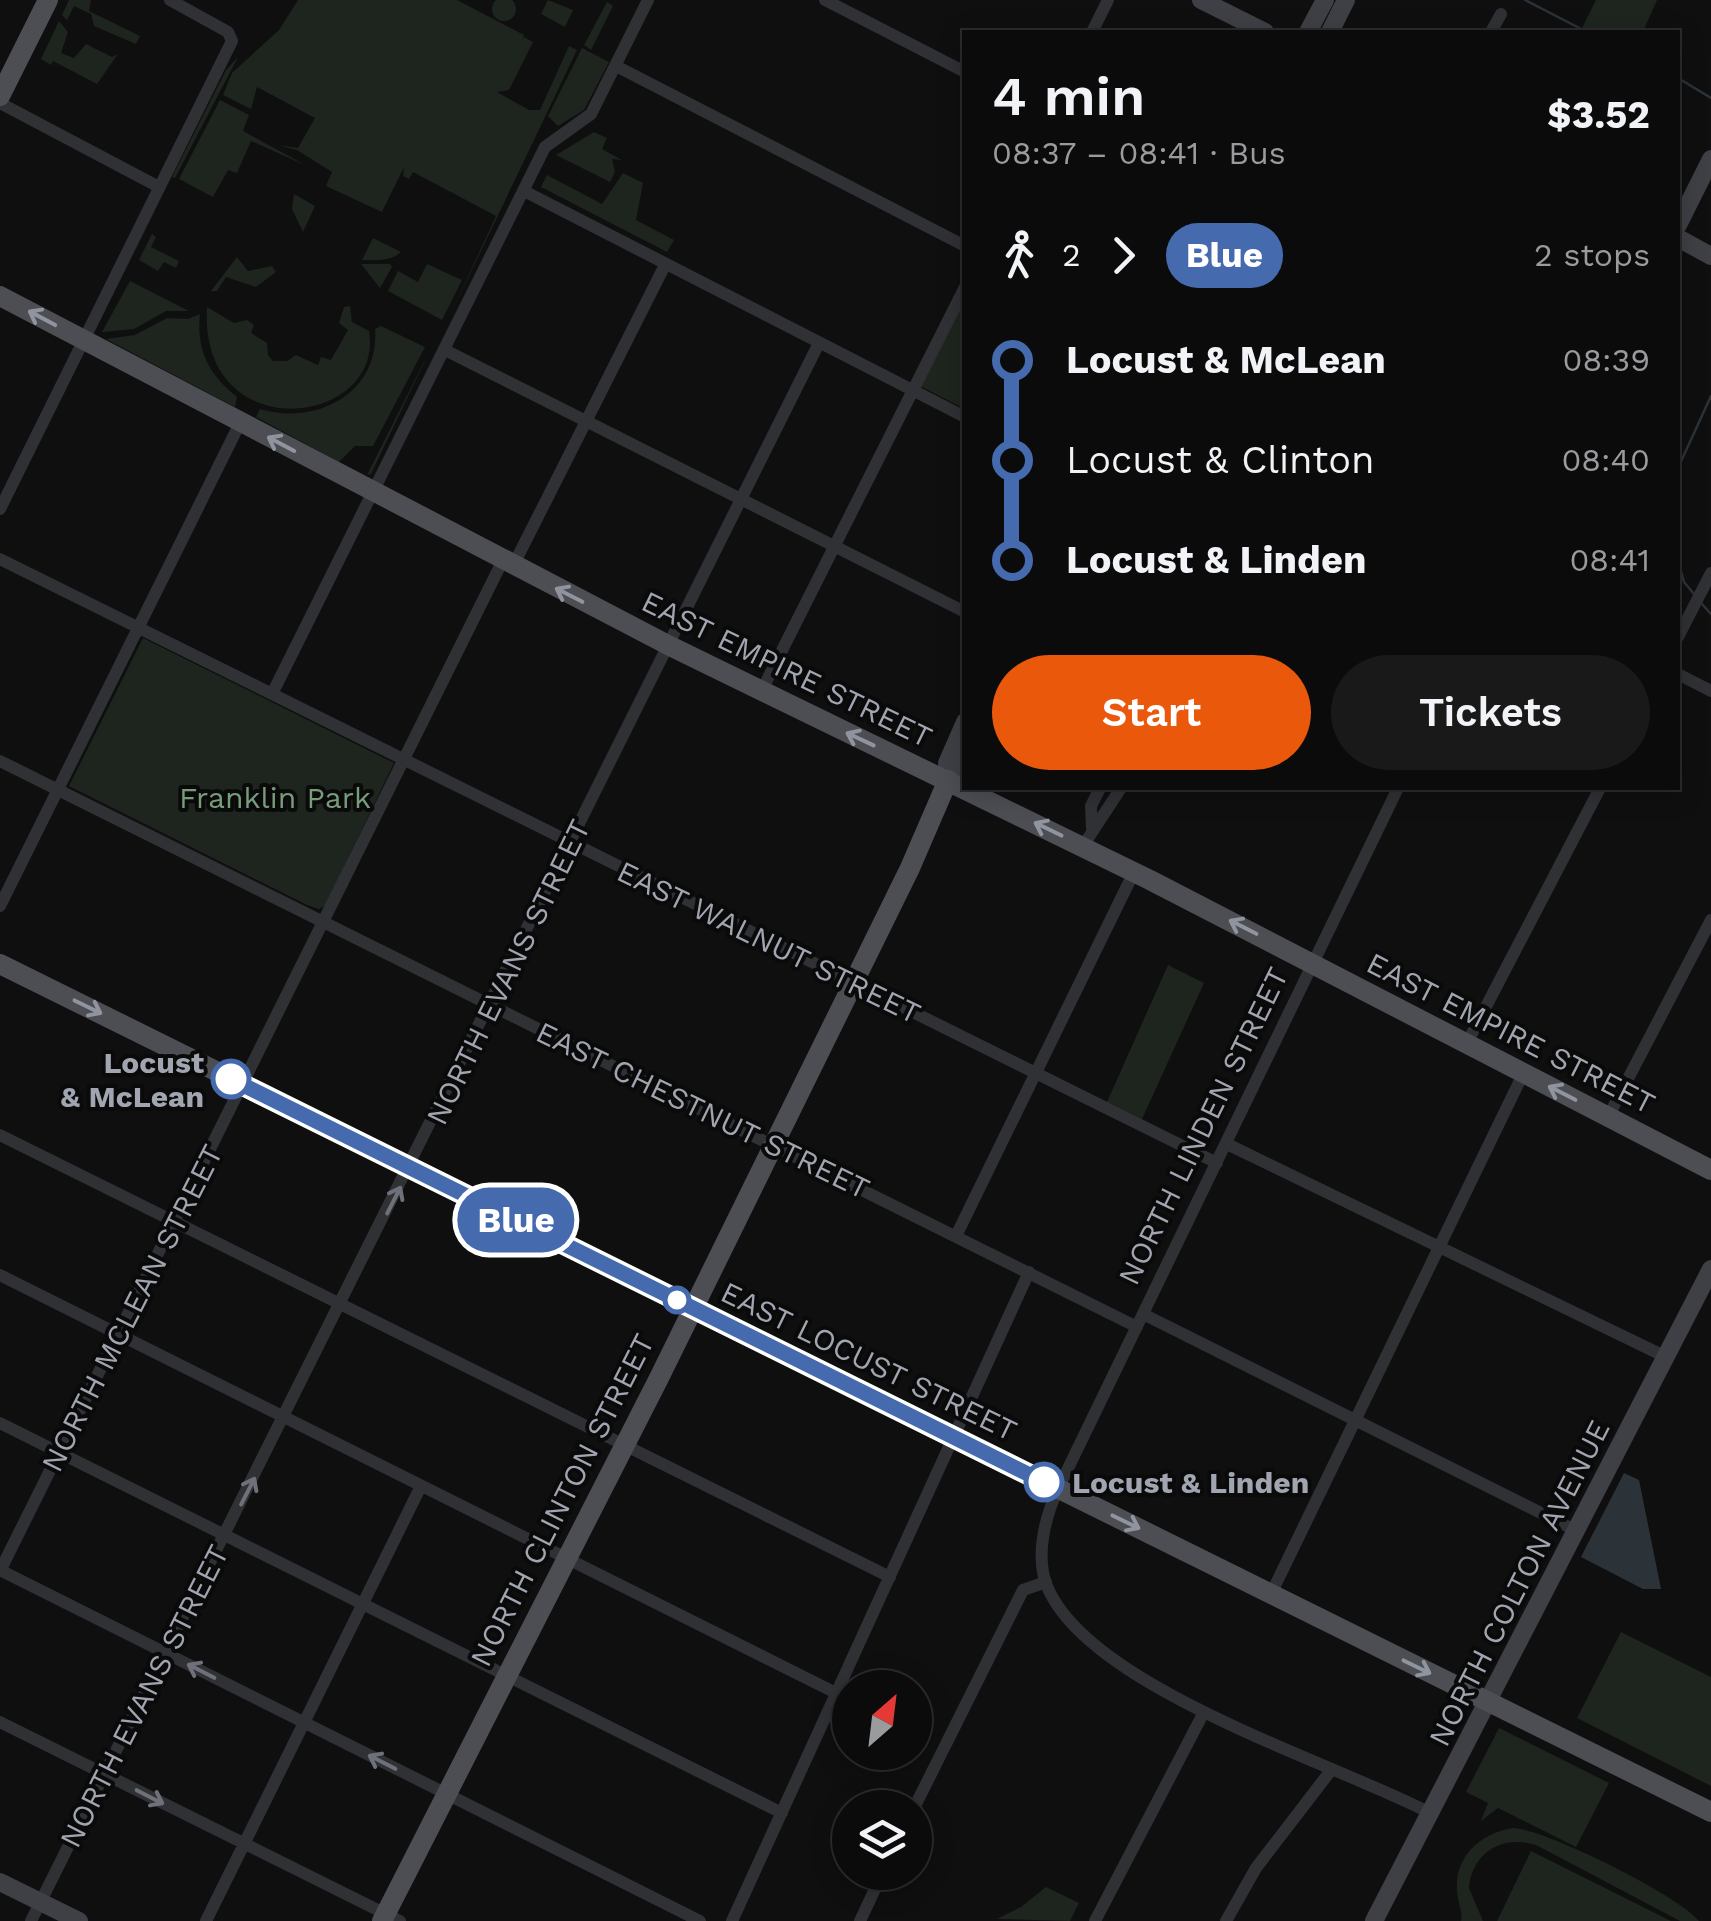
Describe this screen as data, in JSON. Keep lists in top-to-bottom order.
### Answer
{
  "streets": {
    "main road": ["EAST EMPIRE STREET", "EAST LOCUST STREET", "NORTH CLINTON STREET"],
    "street": [
      "EAST WALNUT STREET",
      "NORTH EVANS STREET",
      "EAST CHESTNUT STREET",
      "NORTH LINDEN STREET",
      "NORTH MCLEAN STREET",
      "NORTH COLTON AVENUE"
    ]
  },
  "crossings": [
    ["EAST EMPIRE STREET", "NORTH EVANS STREET"],
    ["EAST EMPIRE STREET", "NORTH LINDEN STREET"],
    ["EAST EMPIRE STREET", "NORTH MCLEAN STREET"],
    ["EAST EMPIRE STREET", "NORTH CLINTON STREET"],
    ["EAST WALNUT STREET", "NORTH EVANS STREET"],
    ["EAST WALNUT STREET", "NORTH LINDEN STREET"],
    ["EAST WALNUT STREET", "NORTH MCLEAN STREET"],
    ["EAST WALNUT STREET", "NORTH CLINTON STREET"],
    ["NORTH EVANS STREET", "EAST CHESTNUT STREET"],
    ["NORTH EVANS STREET", "EAST LOCUST STREET"],
    ["EAST CHESTNUT STREET", "NORTH LINDEN STREET"],
    ["EAST CHESTNUT STREET", "NORTH MCLEAN STREET"],
    ["EAST CHESTNUT STREET", "NORTH CLINTON STREET"],
    ["EAST CHESTNUT STREET", "NORTH COLTON AVENUE"],
    ["NORTH LINDEN STREET", "EAST LOCUST STREET"],
    ["NORTH MCLEAN STREET", "EAST LOCUST STREET"],
    ["EAST LOCUST STREET", "NORTH CLINTON STREET"],
    ["EAST LOCUST STREET", "NORTH COLTON AVENUE"]
  ],
  "one_way": ["EAST EMPIRE STREET", "EAST LOCUST STREET"],
  "parks": ["Franklin Park"],
  "places": ["Locust & McLean", "Locust & Linden"],
  "lines": ["bus line Blue"],
  "north": "top right",
  "page": {
    "on_map": "Blue",
    "heading": ["4 min", "08:37 – 08:41 · Bus", "$3.52"],
    "legs": ["2", "Blue", "2 stops"],
    "list": [
      {
        "name": "Locust & McLean",
        "value": "08:39"
      },
      {
        "name": "Locust & Clinton",
        "value": "08:40"
      },
      {
        "name": "Locust & Linden",
        "value": "08:41"
      }
    ],
    "buttons": ["Start", "Tickets"]
  }
}
